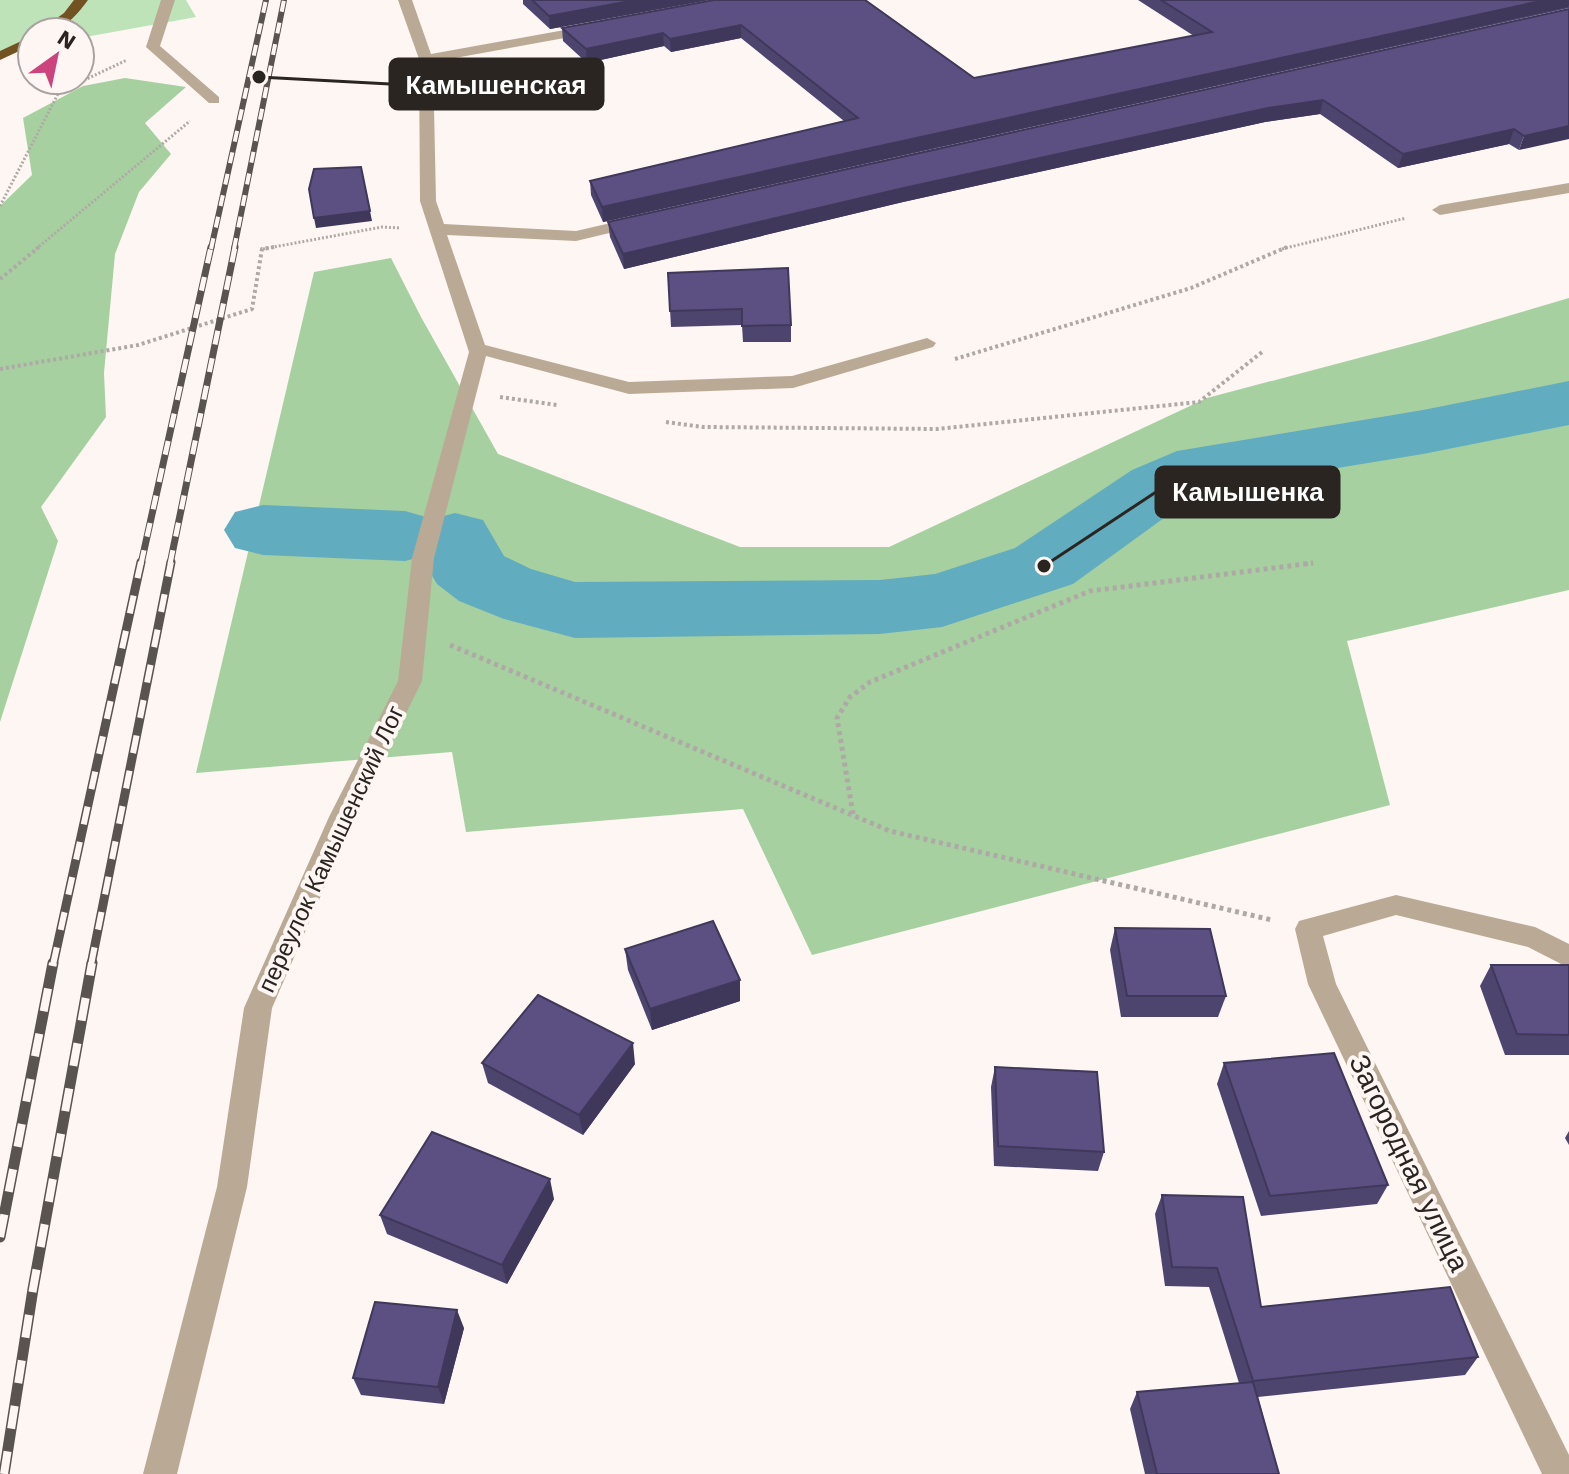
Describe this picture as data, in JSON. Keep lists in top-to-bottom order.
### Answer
{
  "streets": {
    "street": ["переулок Камышенский Лог", "Загородная улица"]
  },
  "places": ["Камышенская", "Камышенка"],
  "north": "top right"
}
